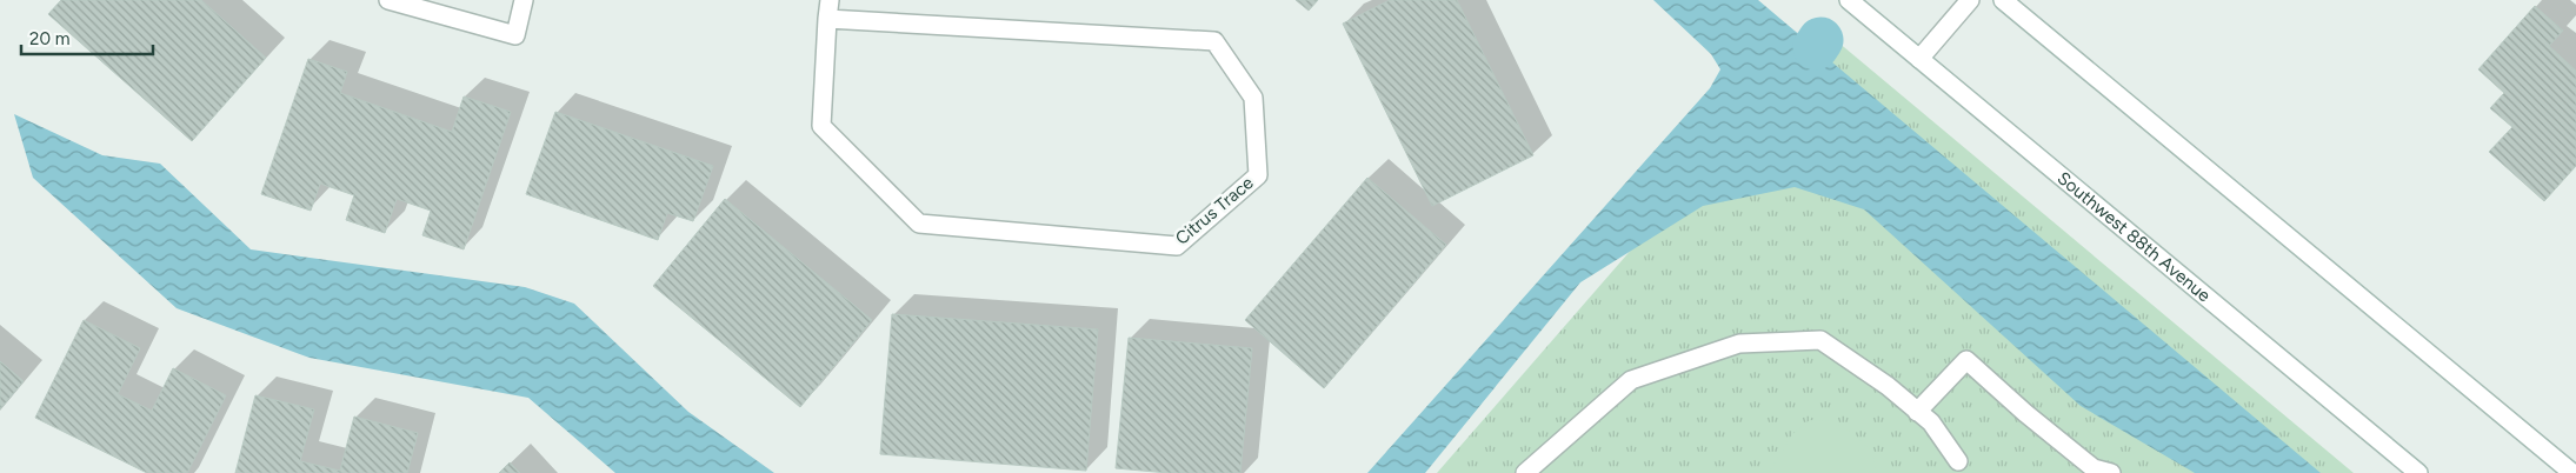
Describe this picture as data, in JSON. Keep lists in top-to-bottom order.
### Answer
{
  "streets": {
    "main road": ["Citrus Trace", "Southwest 88th Avenue"]
  },
  "scale_bar": "20 m"
}
